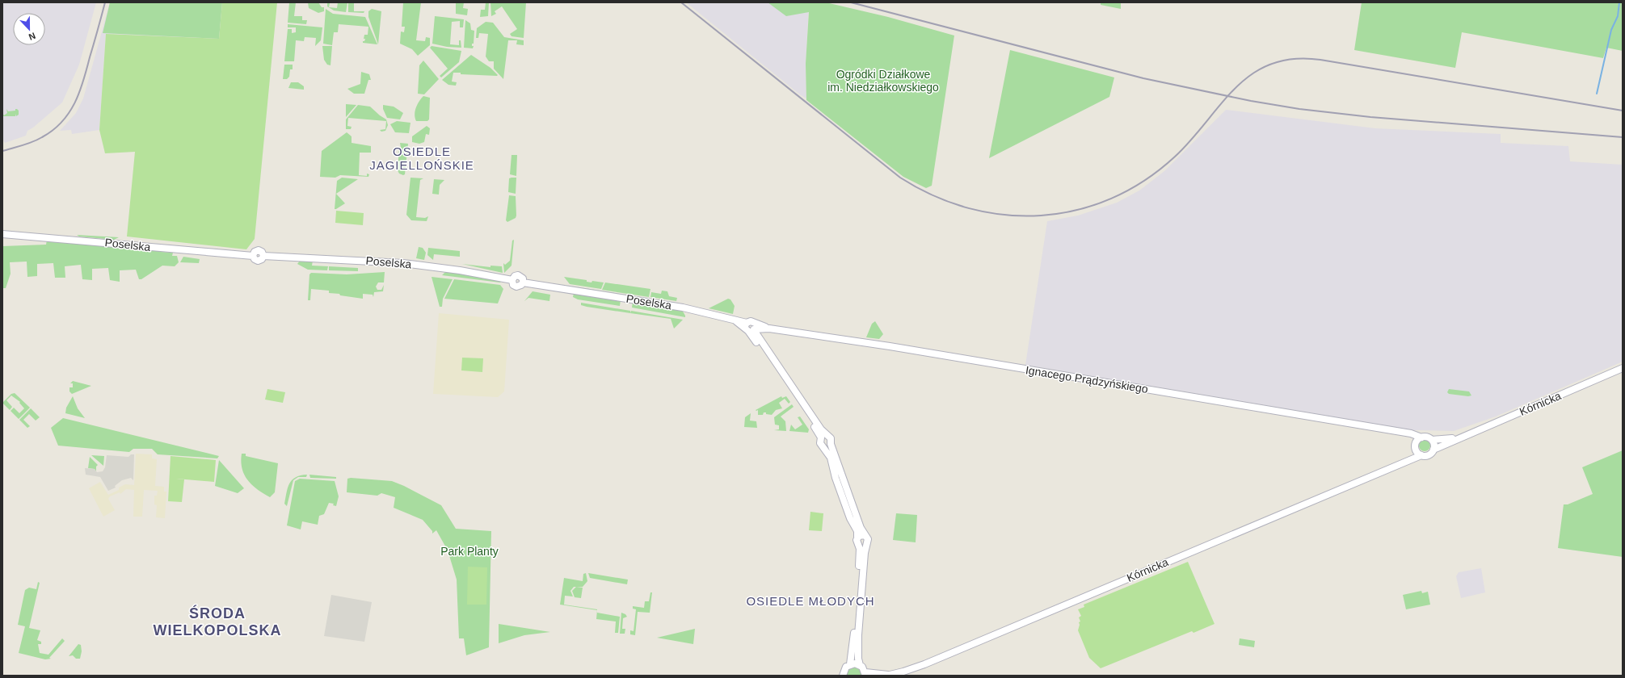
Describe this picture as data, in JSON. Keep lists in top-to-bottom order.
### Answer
{
  "streets": {
    "street": ["Poselska", "Ignacego Prądzyńskiego", "Kórnicka"]
  },
  "crossings": [
    ["Poselska", "Ignacego Prądzyńskiego"],
    ["Ignacego Prądzyńskiego", "Kórnicka"]
  ],
  "districts": ["OSIEDLE JAGIELLOŃSKIE", "OSIEDLE MŁODYCH", "ŚRODA WIELKOPOLSKA"],
  "parks": ["Ogródki Działkowe im. Niedziałkowskiego", "Park Planty"],
  "north": "bottom"
}
